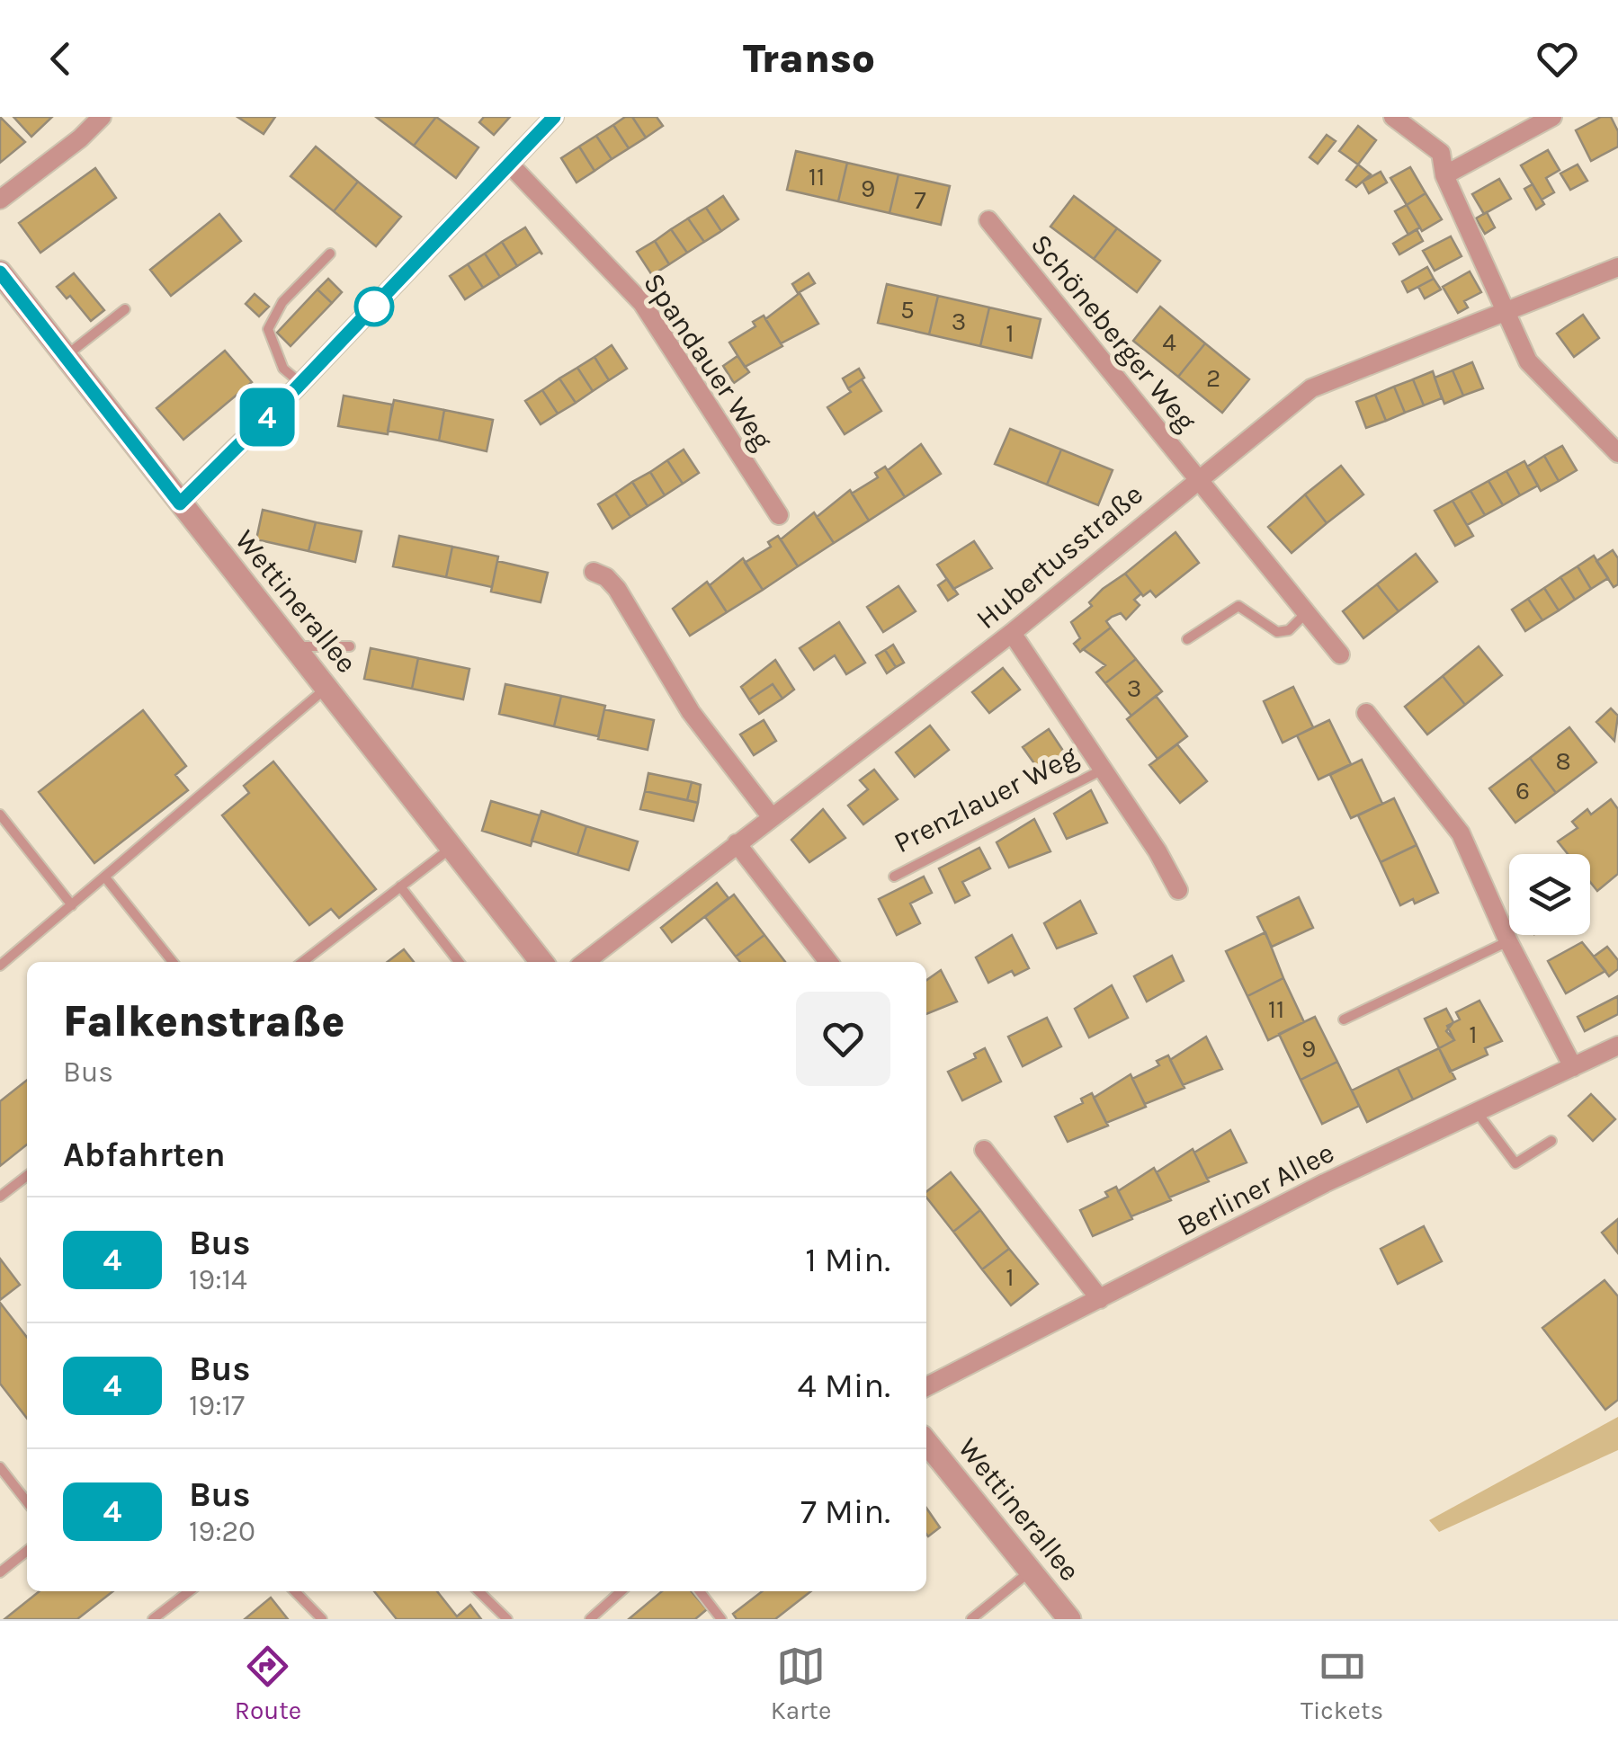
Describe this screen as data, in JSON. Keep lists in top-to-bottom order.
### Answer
{
  "streets": {
    "street": [
      "Schöneberger Weg",
      "Spandauer Weg",
      "Hubertusstraße",
      "Wettinerallee",
      "Prenzlauer Weg",
      "Berliner Allee"
    ]
  },
  "crossings": [
    ["Schöneberger Weg", "Hubertusstraße"],
    ["Hubertusstraße", "Prenzlauer Weg"]
  ],
  "lines": ["bus line 4"],
  "house_numbers": [
    "11",
    "9",
    "7",
    "5",
    "3",
    "1",
    "4",
    "2",
    "3",
    "8",
    "6",
    "11",
    "1",
    "9",
    "1"
  ],
  "page": {
    "header": "Transo",
    "on_map": "4",
    "heading": [
      ["Falkenstraße", "Bus"],
      "Abfahrten"
    ],
    "list": [
      {
        "mark": "4",
        "name": "Bus",
        "note": "19:14",
        "value": "1 Min."
      },
      {
        "mark": "4",
        "name": "Bus",
        "note": "19:17",
        "value": "4 Min."
      },
      {
        "mark": "4",
        "name": "Bus",
        "note": "19:20",
        "value": "7 Min."
      }
    ],
    "tabs": ["Route", "Karte", "Tickets"]
  }
}
